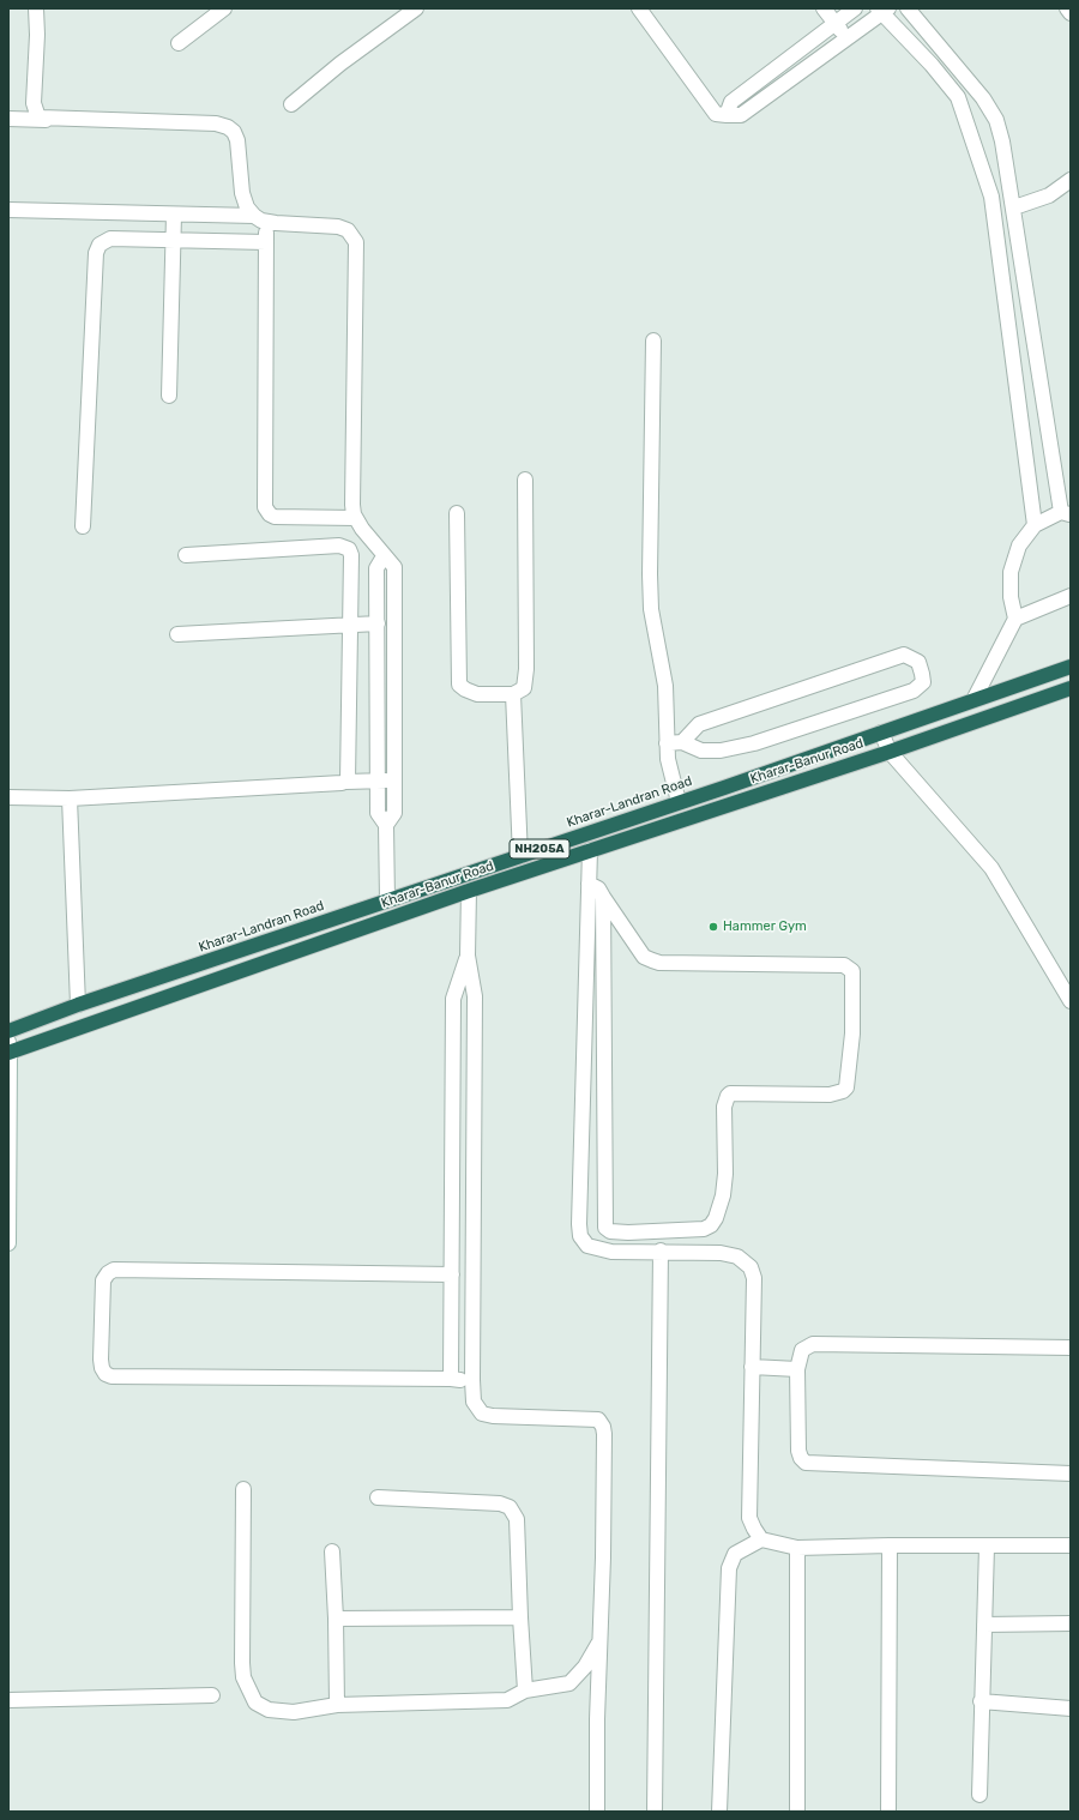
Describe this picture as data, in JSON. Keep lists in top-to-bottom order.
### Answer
{
  "streets": {
    "highway": ["Kharar-Banur Road", "Kharar-Landran Road", "NH205A"]
  },
  "places": ["Hammer Gym"]
}
